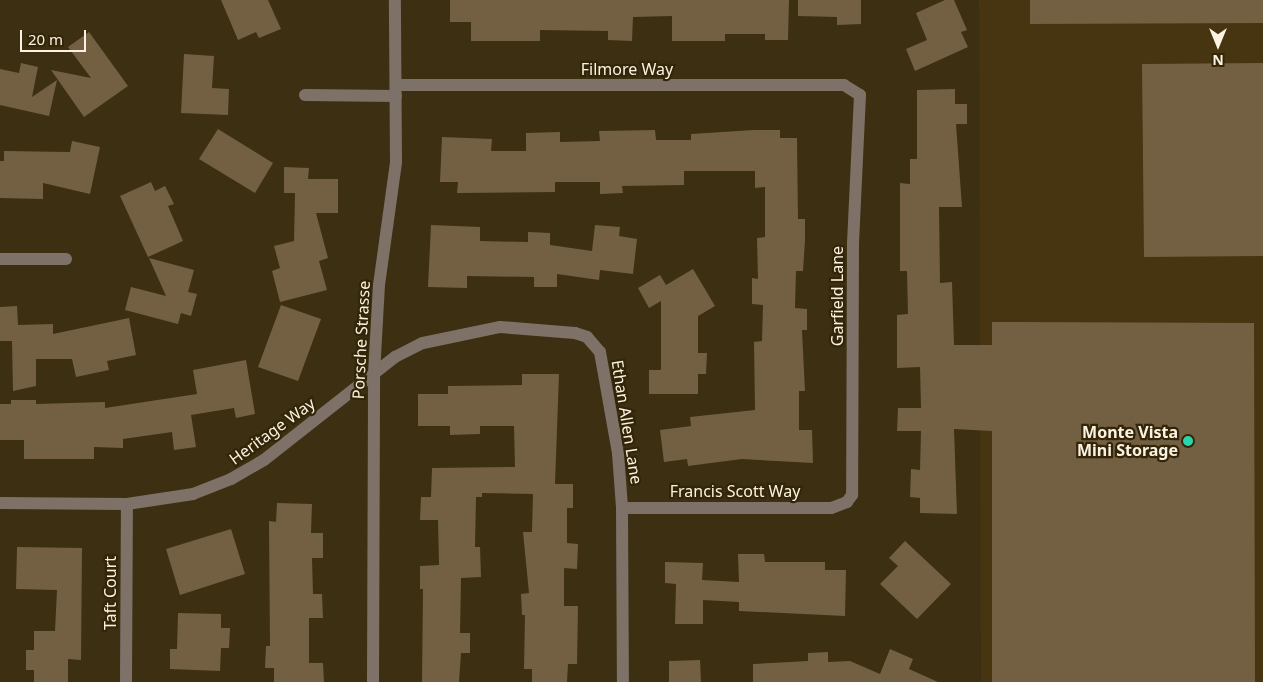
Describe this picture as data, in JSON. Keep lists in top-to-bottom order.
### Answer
{
  "streets": {
    "street": [
      "Filmore Way",
      "Garfield Lane",
      "Porsche Strasse",
      "Ethan Allen Lane",
      "Heritage Way",
      "Francis Scott Way",
      "Taft Court"
    ]
  },
  "crossings": [
    ["Filmore Way", "Garfield Lane"],
    ["Filmore Way", "Porsche Strasse"],
    ["Garfield Lane", "Francis Scott Way"],
    ["Porsche Strasse", "Ethan Allen Lane"],
    ["Porsche Strasse", "Heritage Way"],
    ["Ethan Allen Lane", "Heritage Way"],
    ["Ethan Allen Lane", "Francis Scott Way"],
    ["Heritage Way", "Taft Court"]
  ],
  "places": ["Monte Vista Mini Storage"],
  "scale_bar": "20 m",
  "north": "bottom"
}
